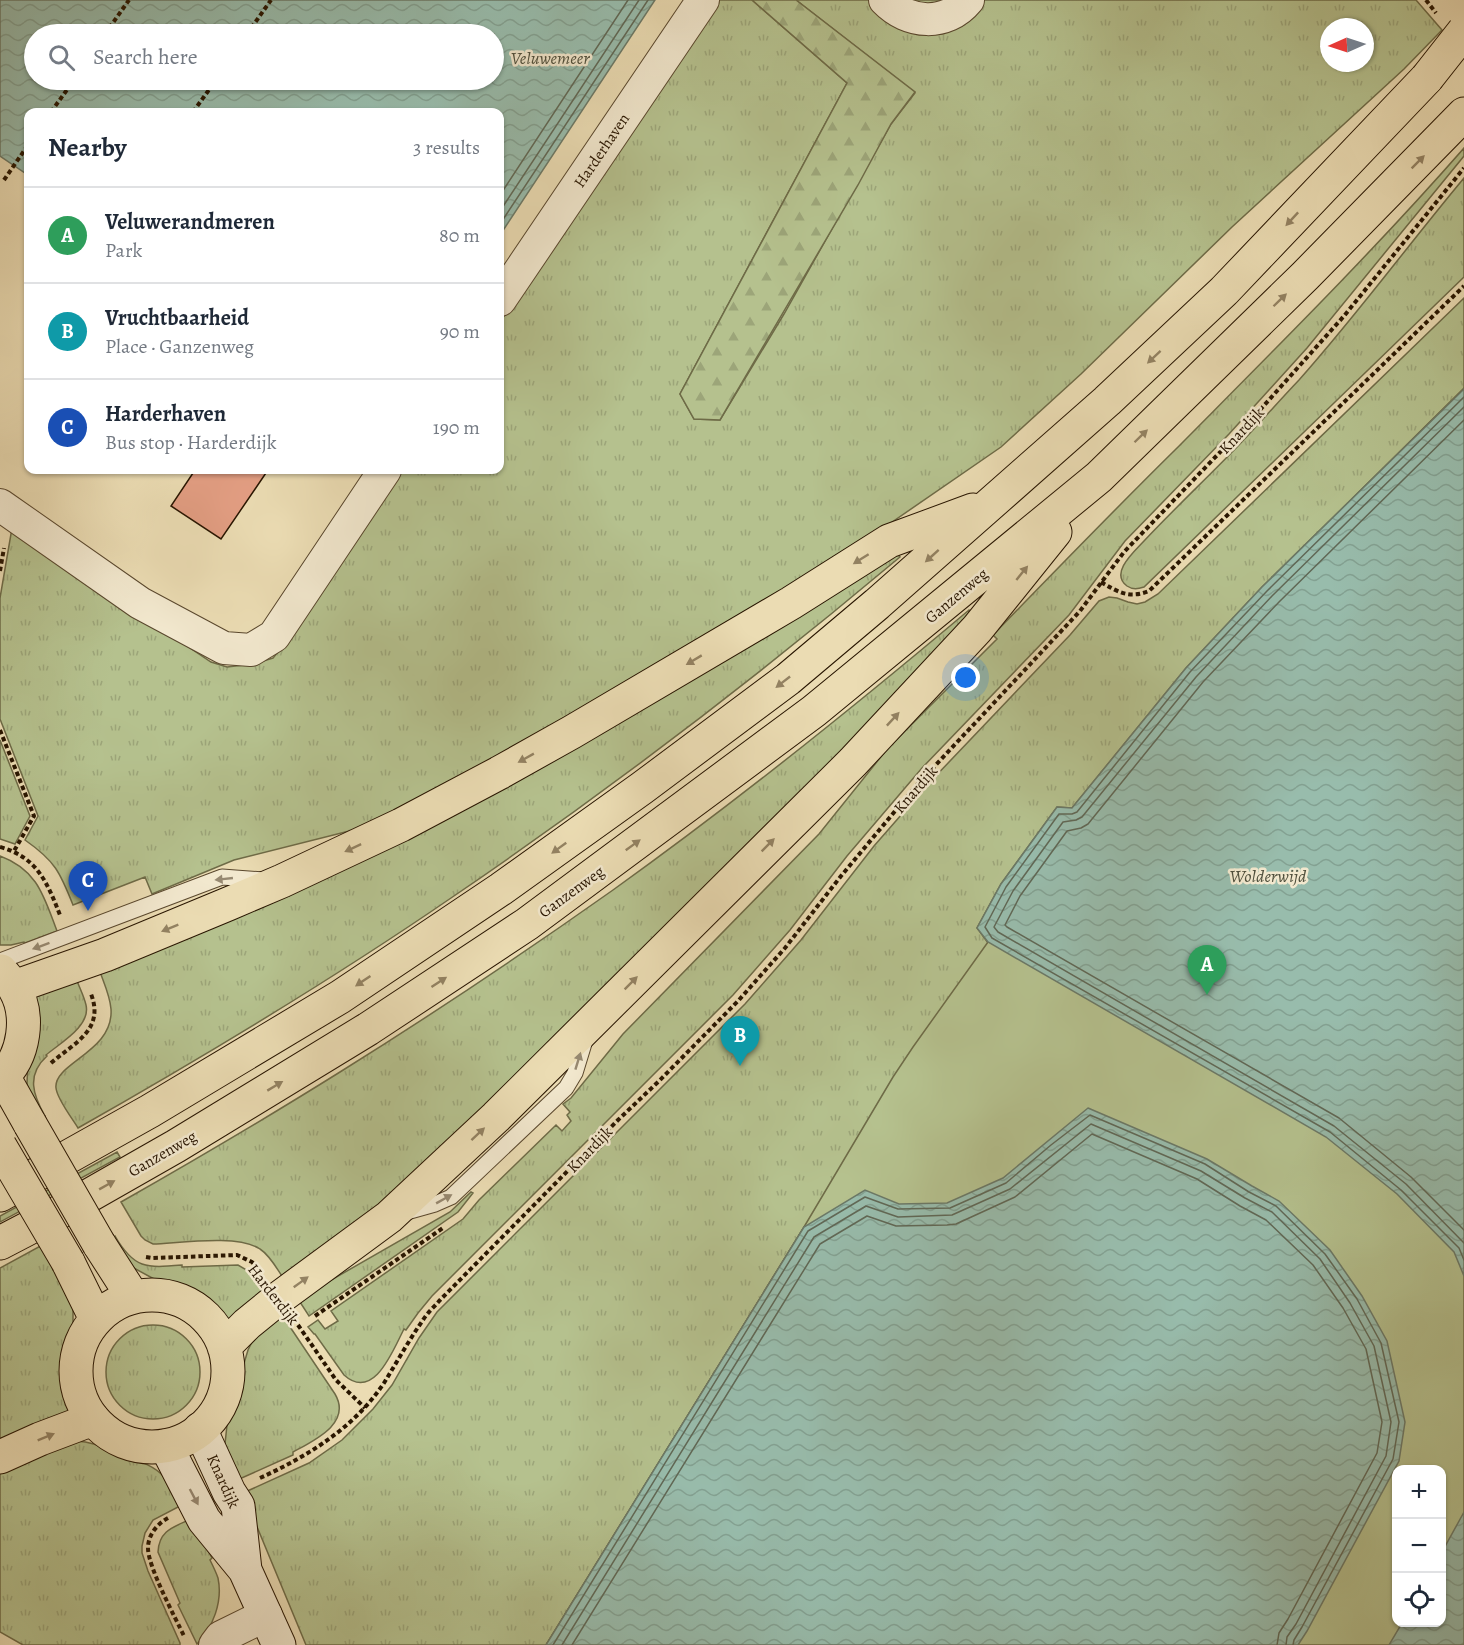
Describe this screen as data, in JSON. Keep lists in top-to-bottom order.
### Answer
{
  "streets": {
    "main road": ["Knardijk", "Ganzenweg"],
    "street": ["Harderhaven"],
    "path": ["Harderdijk"]
  },
  "crossings": [
    ["Knardijk", "Harderdijk"]
  ],
  "water": ["Veluwemeer", "Wolderwijd"],
  "north": "left",
  "page": {
    "search": "Search here",
    "heading": ["Nearby", "3 results"],
    "list": [
      {
        "mark": "A",
        "name": "Veluwerandmeren",
        "note": "Park",
        "value": "80 m"
      },
      {
        "mark": "B",
        "name": "Vruchtbaarheid",
        "note": "Place · Ganzenweg",
        "value": "90 m"
      },
      {
        "mark": "C",
        "name": "Harderhaven",
        "note": "Bus stop · Harderdijk",
        "value": "190 m"
      }
    ],
    "pins": ["C", "A", "B"],
    "map_buttons": ["+", "−"]
  }
}
